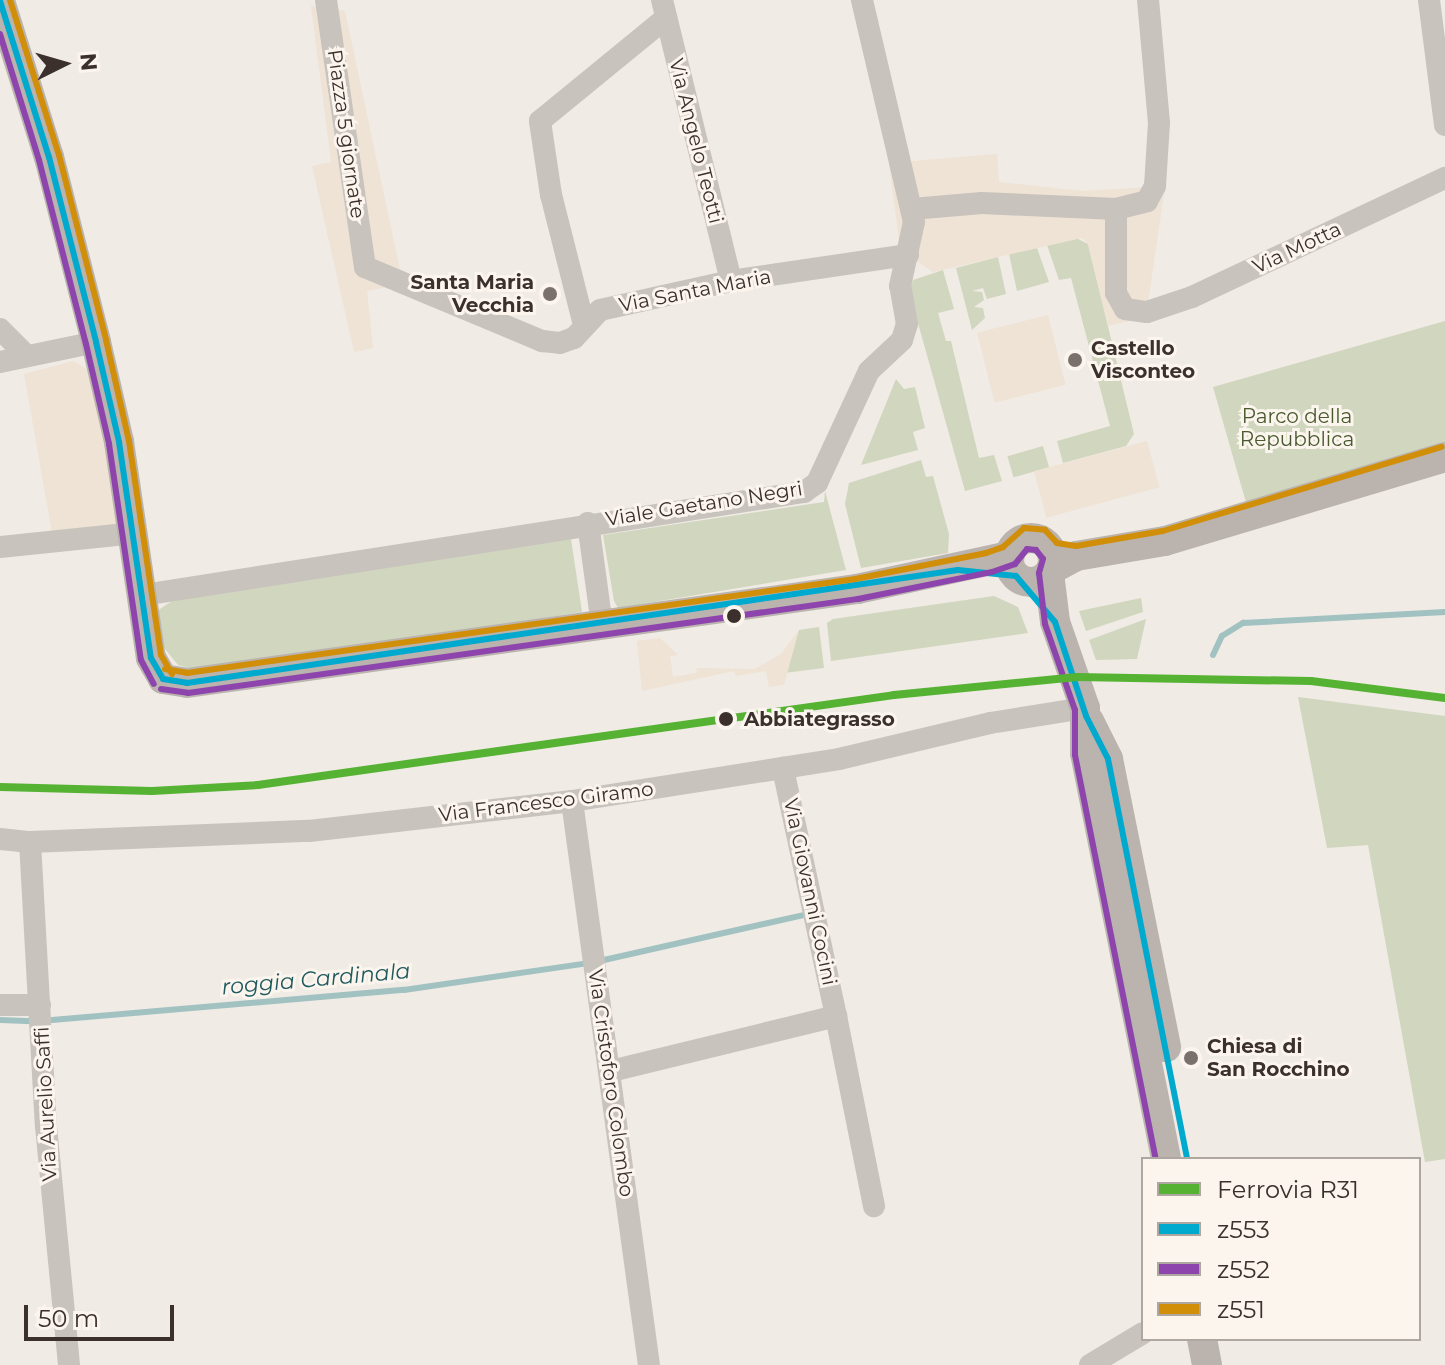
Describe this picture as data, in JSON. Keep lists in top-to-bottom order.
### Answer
{
  "streets": {
    "street": [
      "Piazza 5 giornate",
      "Via Angelo Teotti",
      "Via Motta",
      "Via Santa Maria",
      "Viale Gaetano Negri",
      "Via Francesco Giramo",
      "Via Giovanni Cocini",
      "Via Cristoforo Colombo",
      "Via Aurelio Saffi"
    ]
  },
  "crossings": [
    ["Piazza 5 giornate", "Via Santa Maria"],
    ["Via Angelo Teotti", "Via Santa Maria"],
    ["Via Santa Maria", "Viale Gaetano Negri"],
    ["Via Francesco Giramo", "Via Giovanni Cocini"],
    ["Via Francesco Giramo", "Via Cristoforo Colombo"],
    ["Via Francesco Giramo", "Via Aurelio Saffi"]
  ],
  "water": ["roggia Cardinala"],
  "parks": ["Parco della Repubblica"],
  "places": [
    "Santa Maria Vecchia",
    "Castello Visconteo",
    "Abbiategrasso",
    "Chiesa di San Rocchino"
  ],
  "lines": [
    "transit line z551",
    "transit line z553",
    "transit line z552",
    "rail line R31"
  ],
  "legend": [
    "Ferrovia R31",
    "z553",
    "z552",
    "z551"
  ],
  "scale_bar": "50 m",
  "north": "right"
}
